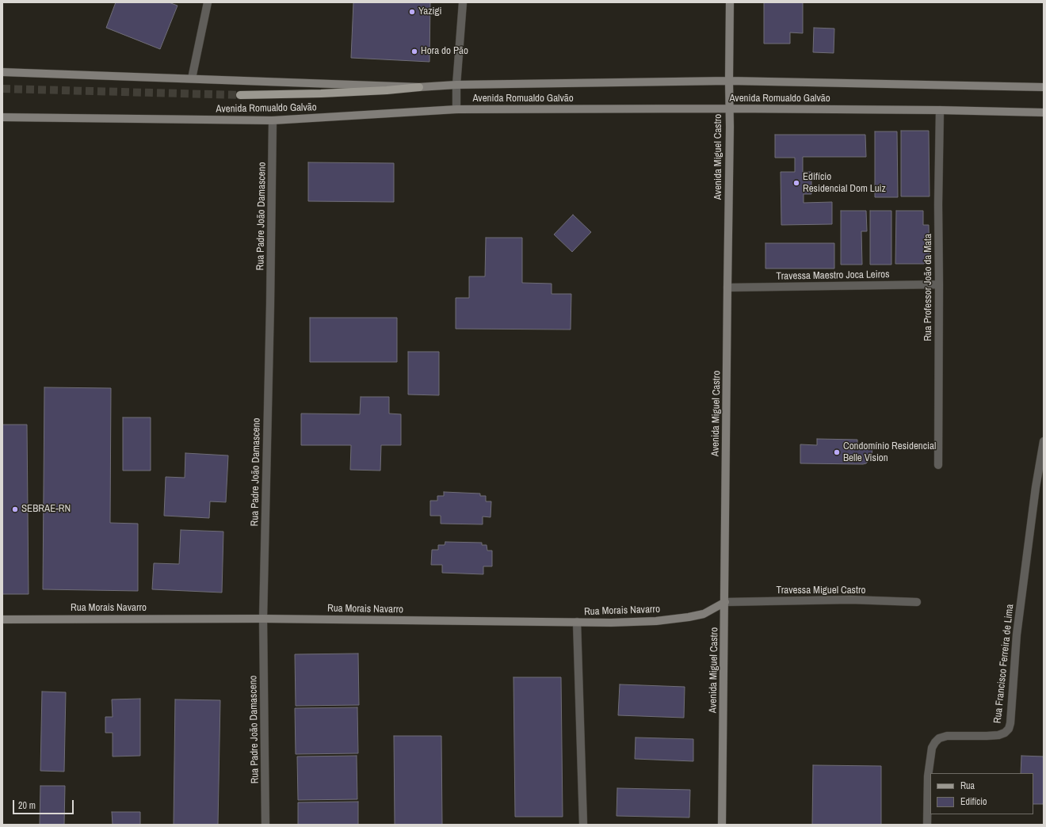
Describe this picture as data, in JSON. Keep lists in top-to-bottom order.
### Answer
{
  "streets": {
    "main road": ["Avenida Romualdo Galvão", "Avenida Miguel Castro", "Rua Morais Navarro"],
    "street": [
      "Rua Padre João Damasceno",
      "Travessa Maestro Joca Leiros",
      "Rua Professor João da Mata",
      "Travessa Miguel Castro",
      "Rua Francisco Ferreira de Lima"
    ]
  },
  "crossings": [
    ["Avenida Romualdo Galvão", "Avenida Miguel Castro"],
    ["Avenida Romualdo Galvão", "Rua Padre João Damasceno"],
    ["Avenida Romualdo Galvão", "Rua Professor João da Mata"],
    ["Avenida Miguel Castro", "Travessa Maestro Joca Leiros"],
    ["Avenida Miguel Castro", "Travessa Miguel Castro"],
    ["Avenida Miguel Castro", "Rua Morais Navarro"],
    ["Rua Padre João Damasceno", "Rua Morais Navarro"],
    ["Travessa Maestro Joca Leiros", "Rua Professor João da Mata"],
    ["Travessa Miguel Castro", "Rua Morais Navarro"]
  ],
  "places": [
    "Yazigi",
    "Hora do Pão",
    "Edifício Residencial Dom Luiz",
    "Condomínio Residencial Belle Vision",
    "SEBRAE-RN"
  ],
  "legend": ["Rua", "Edifício"],
  "scale_bar": "20 m"
}
